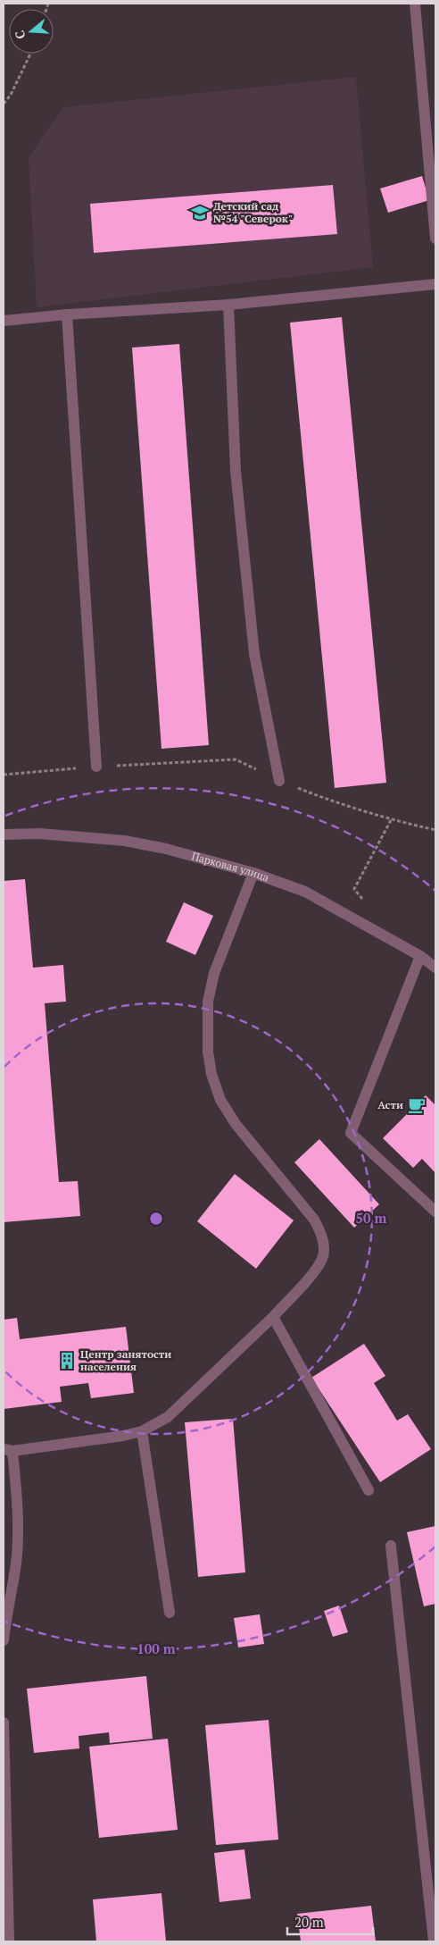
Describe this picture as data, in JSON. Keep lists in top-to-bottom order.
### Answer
{
  "streets": {
    "street": ["Парковая улица"]
  },
  "places": {
    "school or university": ["Детский сад №54 \"Северок\""],
    "cafe": ["Асти"],
    "building": ["Центр занятости населения"]
  },
  "scale_bar": "20 m",
  "north": "left",
  "rings": ["50 m", "100 m"]
}
